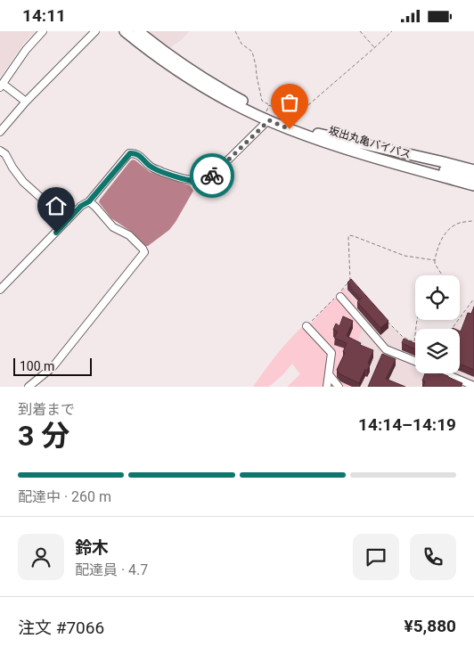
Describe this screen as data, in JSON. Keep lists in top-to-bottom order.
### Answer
{
  "streets": {
    "highway": ["坂出丸亀バイパス"]
  },
  "scale_bar": "100 m",
  "page": {
    "status": "14:11",
    "scale": "100 m",
    "heading": ["3 分", "到着まで", "14:14–14:19"],
    "panel": [
      "鈴木",
      "配達員 · 4.7",
      "注文 #7066",
      "¥5,880"
    ],
    "bar": "配達中 · 260 m"
  }
}
